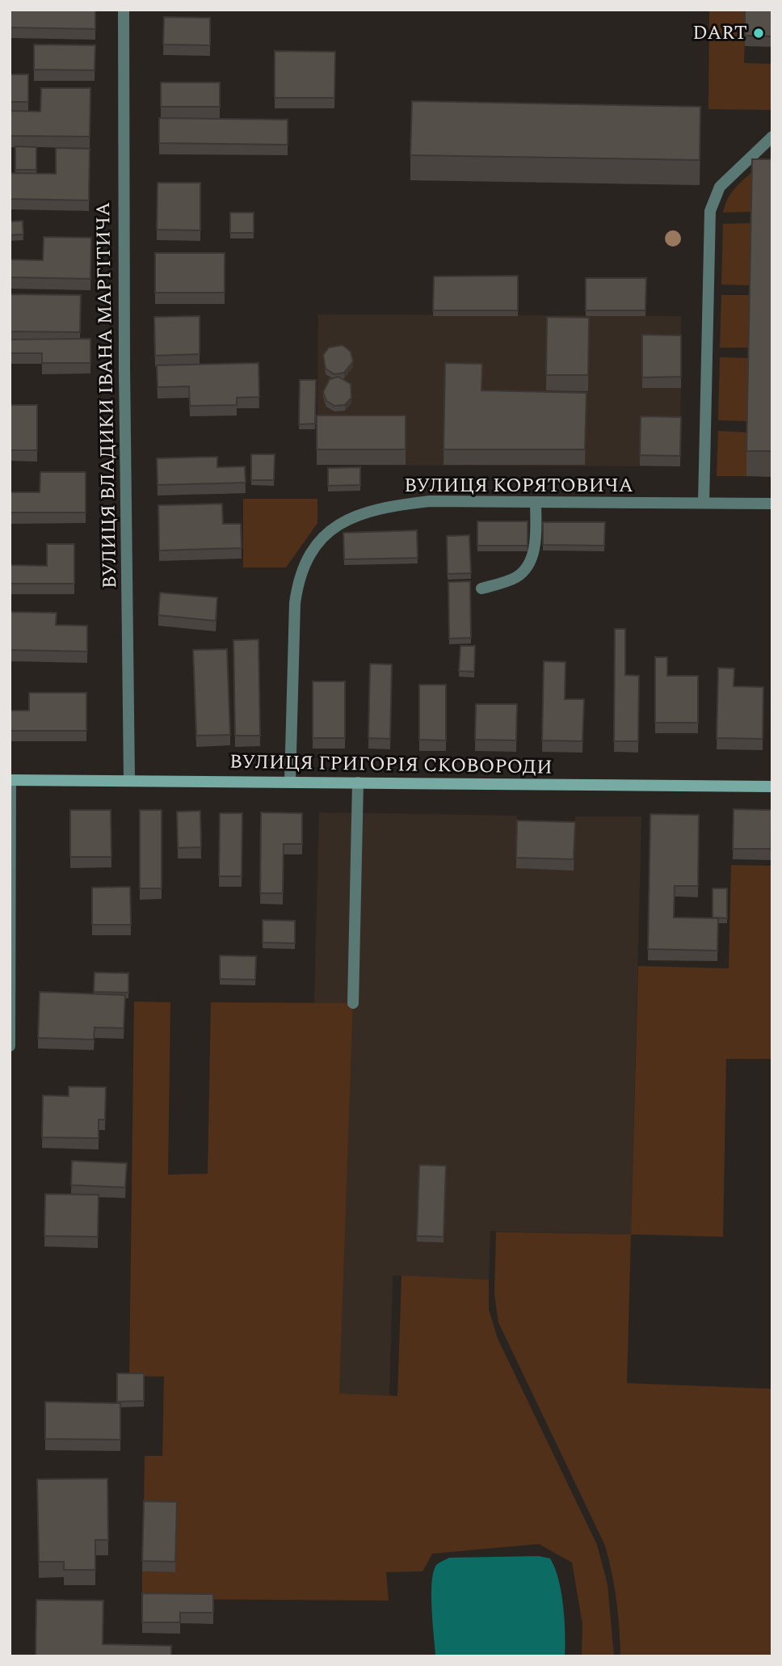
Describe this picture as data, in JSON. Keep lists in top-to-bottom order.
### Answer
{
  "streets": {
    "main road": ["ВУЛИЦЯ ГРИГОРІЯ СКОВОРОДИ"],
    "street": ["ВУЛИЦЯ ВЛАДИКИ ІВАНА МАРГІТИЧА", "ВУЛИЦЯ КОРЯТОВИЧА"]
  },
  "crossings": [
    ["ВУЛИЦЯ ВЛАДИКИ ІВАНА МАРГІТИЧА", "ВУЛИЦЯ ГРИГОРІЯ СКОВОРОДИ"],
    ["ВУЛИЦЯ КОРЯТОВИЧА", "ВУЛИЦЯ ГРИГОРІЯ СКОВОРОДИ"]
  ],
  "places": ["DART"]
}
